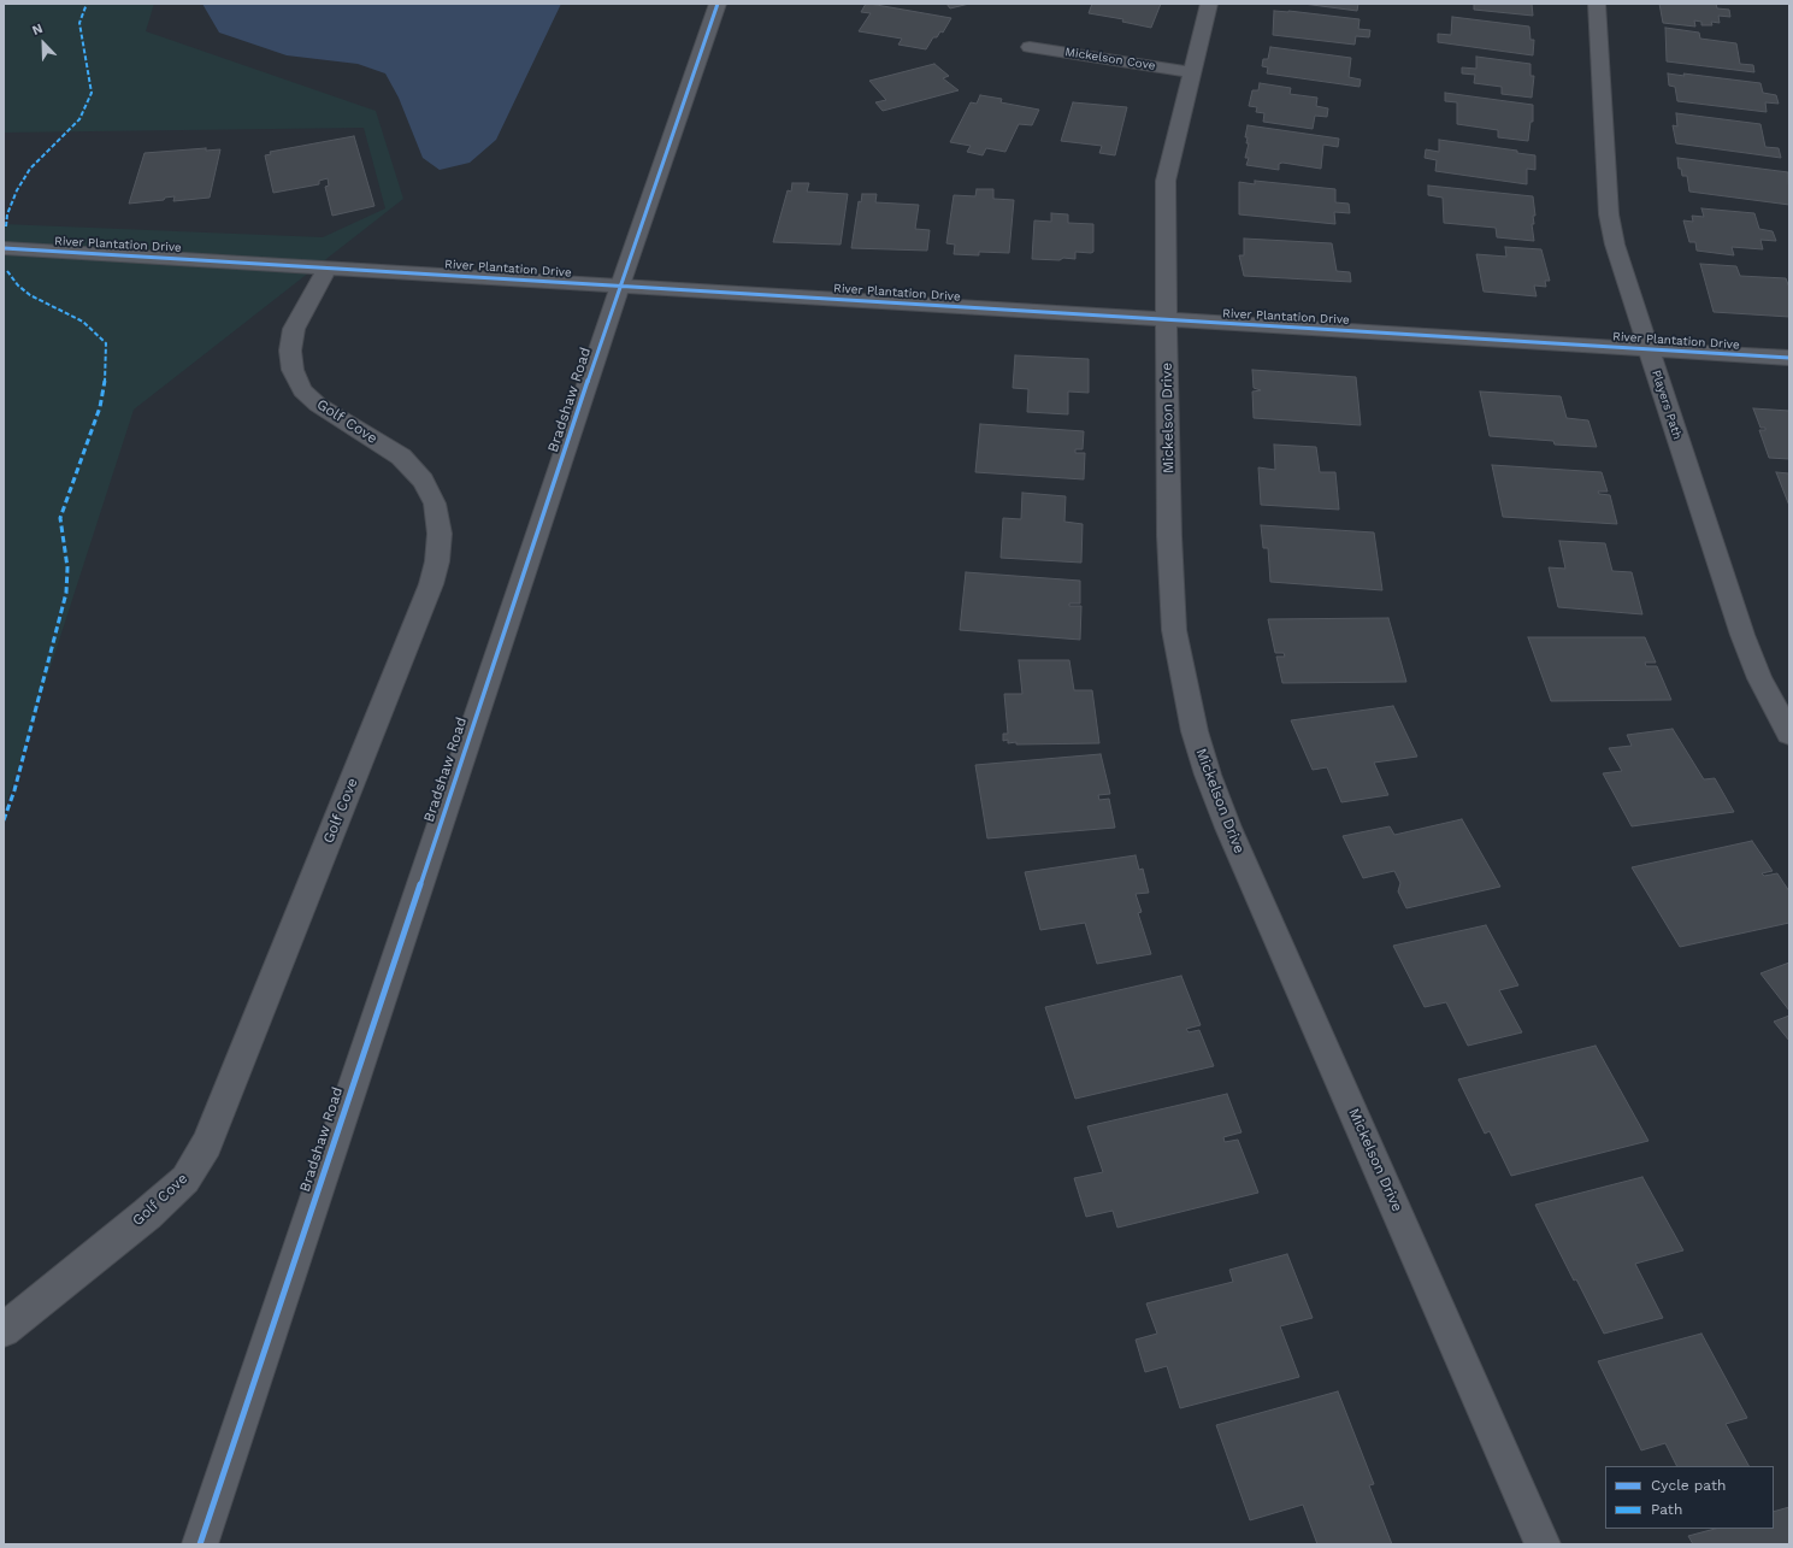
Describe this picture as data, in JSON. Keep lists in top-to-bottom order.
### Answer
{
  "streets": {
    "street": [
      "Mickelson Cove",
      "River Plantation Drive",
      "Bradshaw Road",
      "Players Path",
      "Mickelson Drive",
      "Golf Cove"
    ]
  },
  "crossings": [
    ["Mickelson Cove", "Mickelson Drive"],
    ["River Plantation Drive", "Bradshaw Road"],
    ["River Plantation Drive", "Players Path"],
    ["River Plantation Drive", "Mickelson Drive"],
    ["River Plantation Drive", "Golf Cove"]
  ],
  "legend": ["Cycle path", "Path"],
  "north": "top left"
}
